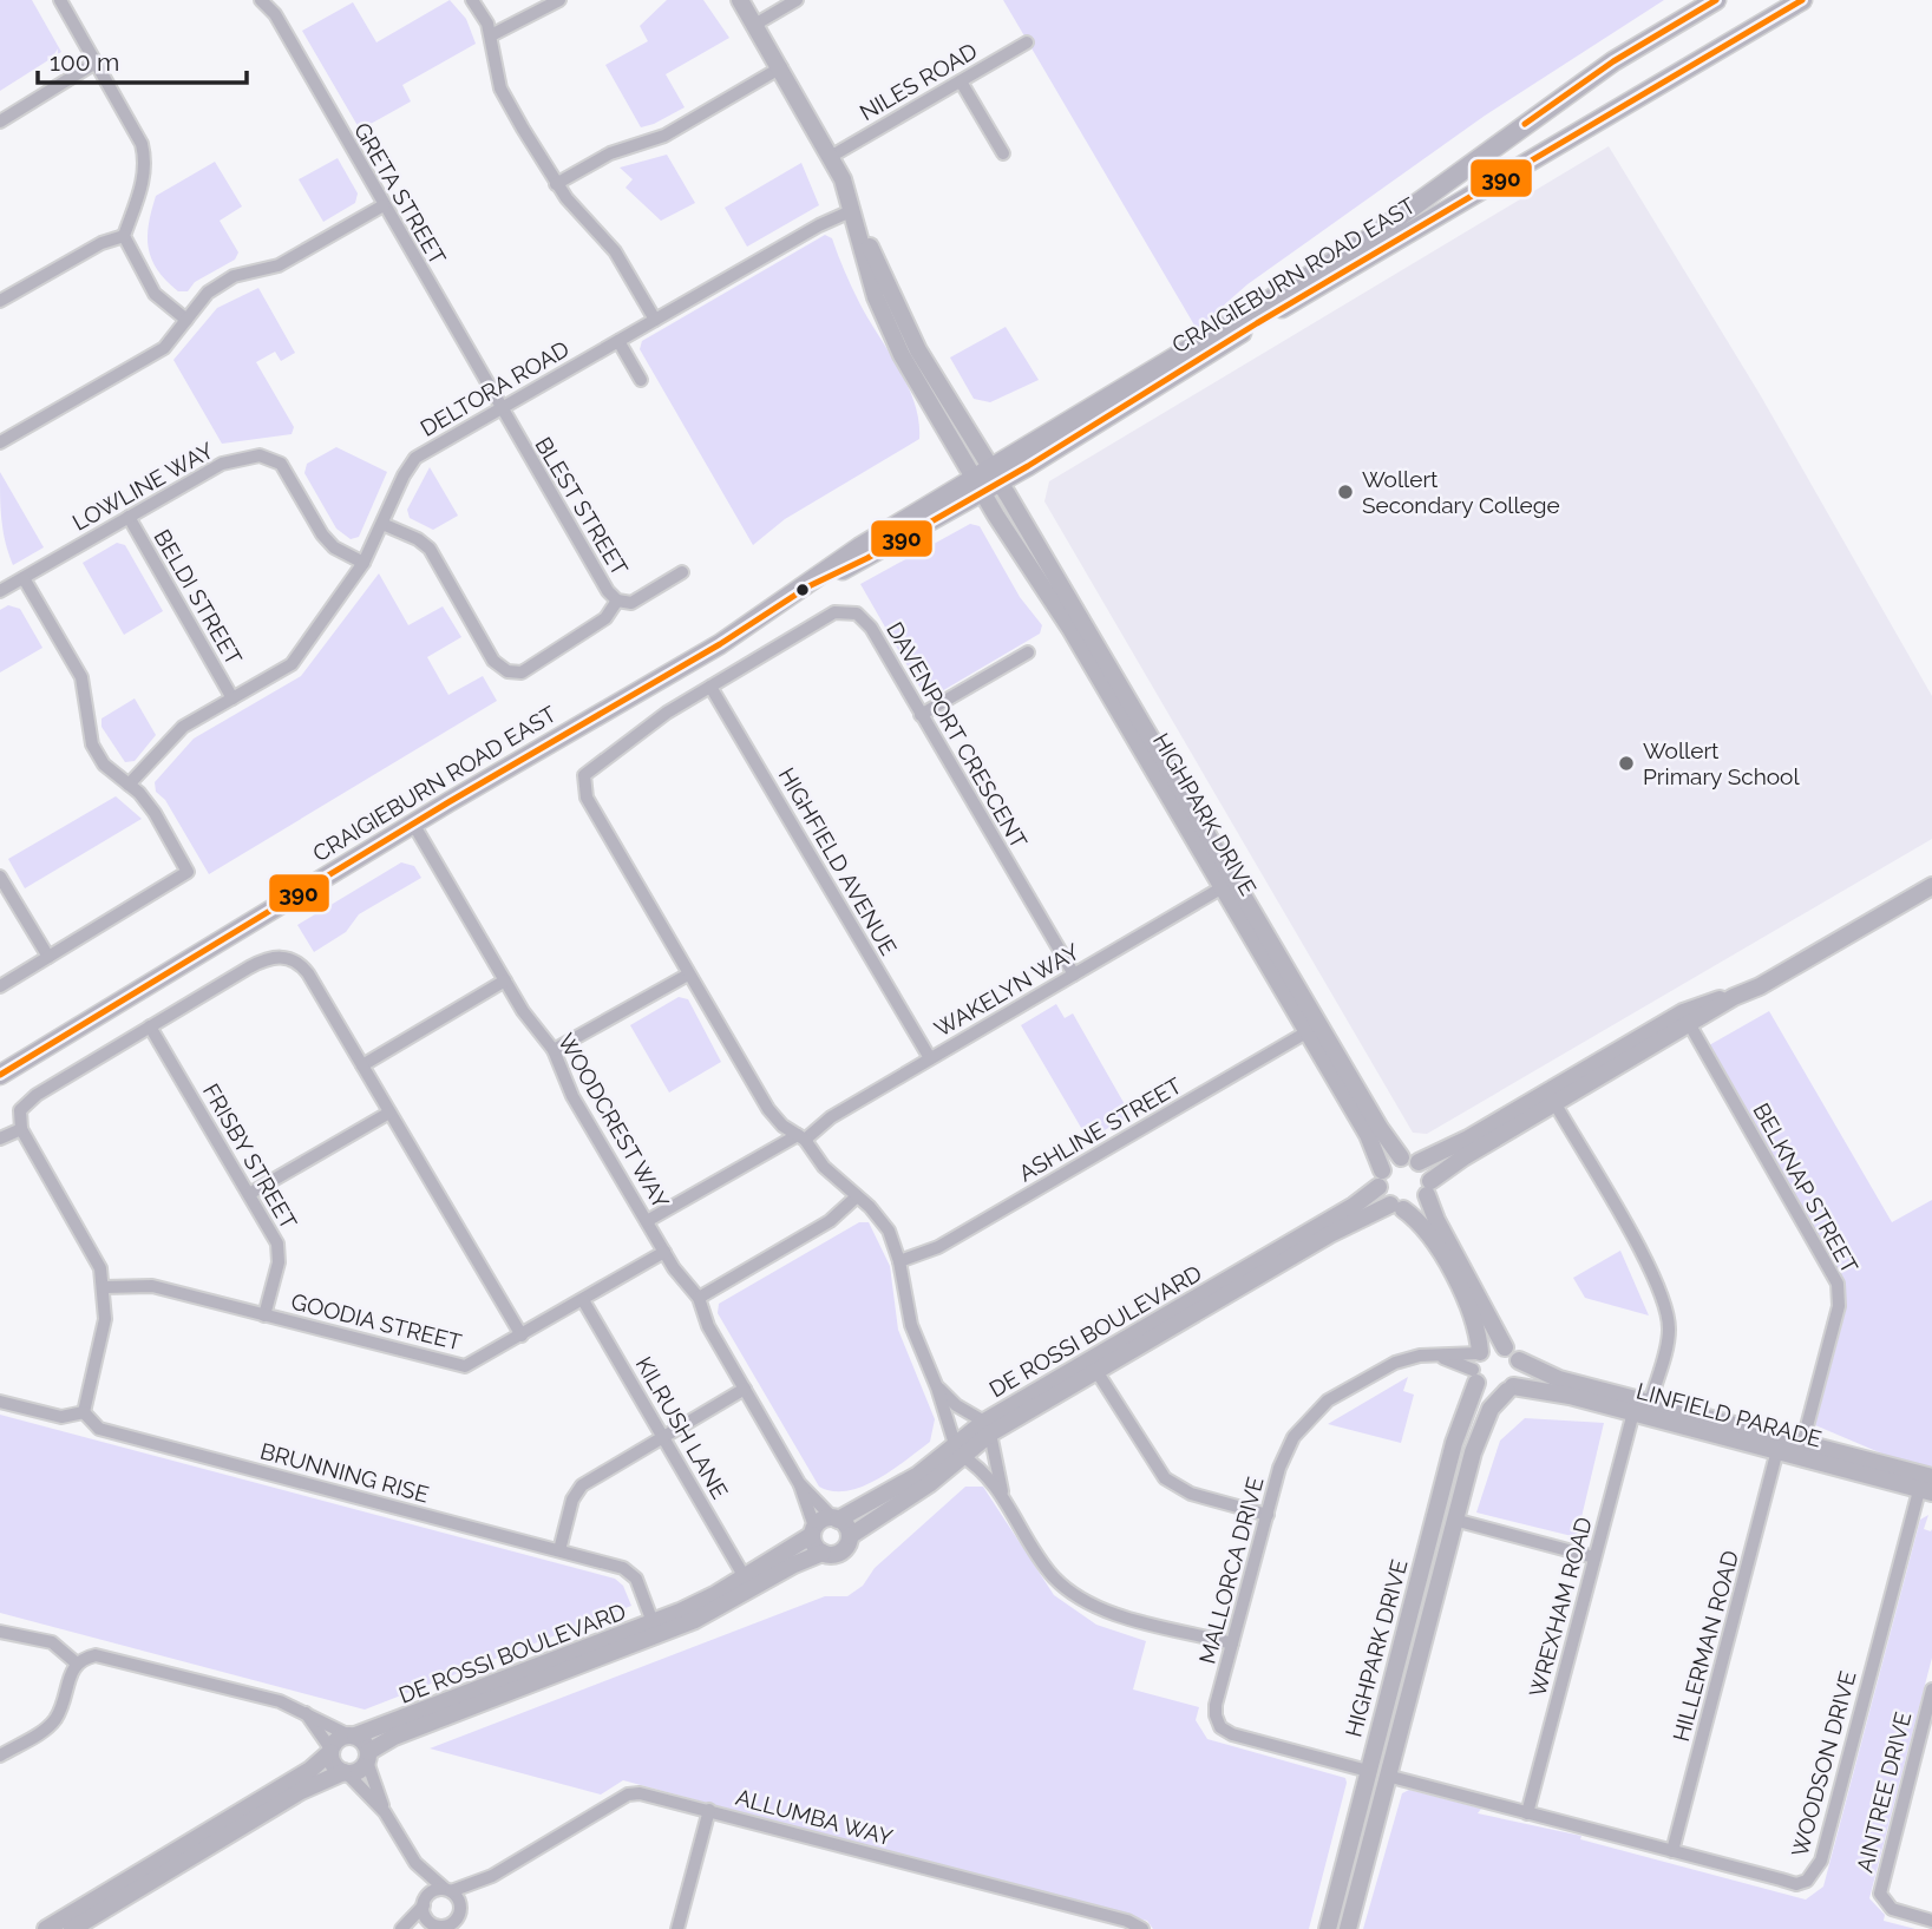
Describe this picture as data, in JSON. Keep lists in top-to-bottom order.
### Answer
{
  "streets": {
    "main road": ["CRAIGIEBURN ROAD EAST"],
    "street": [
      "NILES ROAD",
      "GRETA STREET",
      "DELTORA ROAD",
      "LOWLINE WAY",
      "BLEST STREET",
      "BELDI STREET",
      "DAVENPORT CRESCENT",
      "HIGHPARK DRIVE",
      "HIGHFIELD AVENUE",
      "WAKELYN WAY",
      "WOODCREST WAY",
      "ASHLINE STREET",
      "FRISBY STREET",
      "BELKNAP STREET",
      "GOODIA STREET",
      "DE ROSSI BOULEVARD",
      "LINFIELD PARADE",
      "KILRUSH LANE",
      "BRUNNING RISE",
      "MALLORCA DRIVE",
      "WREXHAM ROAD",
      "HILLERMAN ROAD",
      "WOODSON DRIVE",
      "AINTREE DRIVE",
      "ALLUMBA WAY"
    ]
  },
  "crossings": [
    ["NILES ROAD", "HIGHPARK DRIVE"],
    ["GRETA STREET", "DELTORA ROAD"],
    ["GRETA STREET", "BLEST STREET"],
    ["CRAIGIEBURN ROAD EAST", "HIGHPARK DRIVE"],
    ["CRAIGIEBURN ROAD EAST", "WOODCREST WAY"],
    ["DELTORA ROAD", "LOWLINE WAY"],
    ["DELTORA ROAD", "BLEST STREET"],
    ["DELTORA ROAD", "BELDI STREET"],
    ["DELTORA ROAD", "HIGHPARK DRIVE"],
    ["LOWLINE WAY", "BELDI STREET"],
    ["DAVENPORT CRESCENT", "HIGHFIELD AVENUE"],
    ["DAVENPORT CRESCENT", "WAKELYN WAY"],
    ["DAVENPORT CRESCENT", "ASHLINE STREET"],
    ["DAVENPORT CRESCENT", "DE ROSSI BOULEVARD"],
    ["HIGHPARK DRIVE", "WAKELYN WAY"],
    ["HIGHPARK DRIVE", "ASHLINE STREET"],
    ["HIGHPARK DRIVE", "DE ROSSI BOULEVARD"],
    ["HIGHPARK DRIVE", "LINFIELD PARADE"],
    ["HIGHPARK DRIVE", "MALLORCA DRIVE"],
    ["HIGHPARK DRIVE", "WOODSON DRIVE"],
    ["HIGHFIELD AVENUE", "WAKELYN WAY"],
    ["WAKELYN WAY", "WOODCREST WAY"],
    ["WOODCREST WAY", "GOODIA STREET"],
    ["WOODCREST WAY", "DE ROSSI BOULEVARD"],
    ["FRISBY STREET", "GOODIA STREET"],
    ["BELKNAP STREET", "LINFIELD PARADE"],
    ["GOODIA STREET", "KILRUSH LANE"],
    ["DE ROSSI BOULEVARD", "KILRUSH LANE"],
    ["DE ROSSI BOULEVARD", "BRUNNING RISE"],
    ["LINFIELD PARADE", "MALLORCA DRIVE"],
    ["LINFIELD PARADE", "WREXHAM ROAD"],
    ["LINFIELD PARADE", "HILLERMAN ROAD"],
    ["LINFIELD PARADE", "WOODSON DRIVE"],
    ["WREXHAM ROAD", "WOODSON DRIVE"],
    ["HILLERMAN ROAD", "WOODSON DRIVE"]
  ],
  "places": ["Wollert Secondary College", "Wollert Primary School"],
  "lines": ["transit line 390"],
  "scale_bar": "100 m"
}
